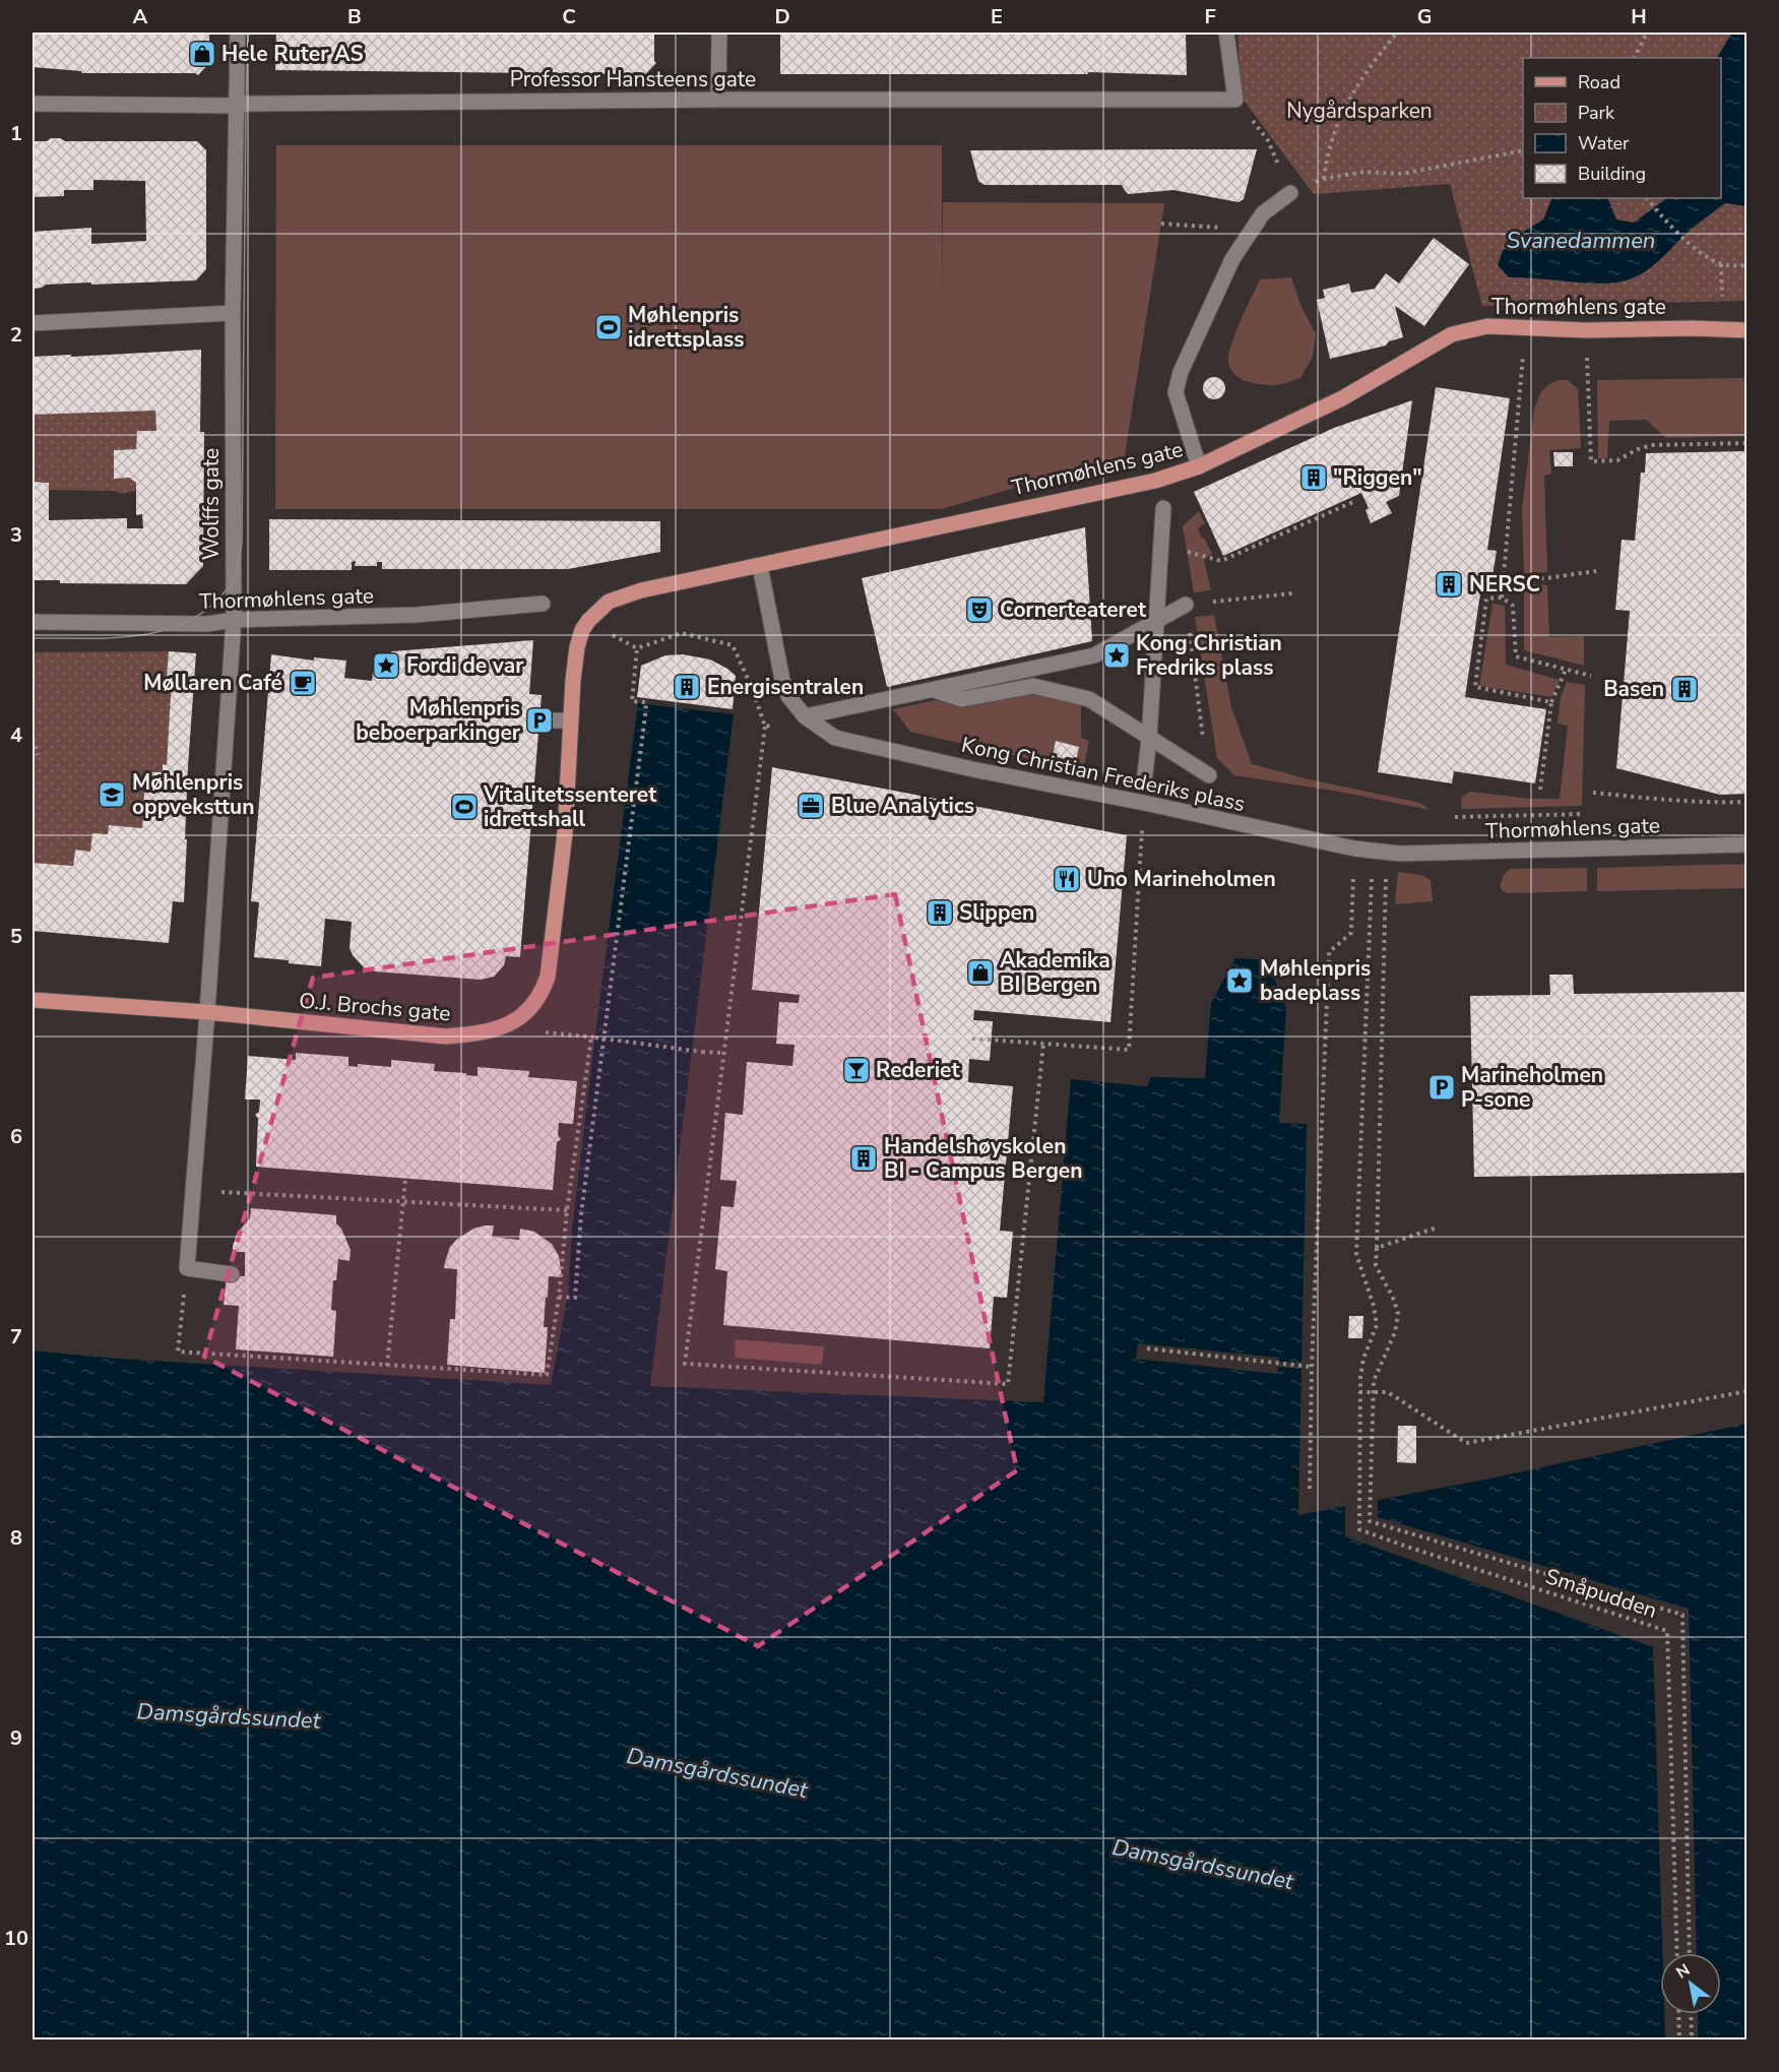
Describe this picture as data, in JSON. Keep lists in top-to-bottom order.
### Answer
{
  "streets": {
    "main road": ["Thormøhlens gate", "O.J. Brochs gate"],
    "street": ["Professor Hansteens gate", "Wolffs gate", "Kong Christian Frederiks plass"],
    "path": ["Småpudden"]
  },
  "crossings": [
    ["Professor Hansteens gate", "Wolffs gate"],
    ["Thormøhlens gate", "Wolffs gate"],
    ["Thormøhlens gate", "Kong Christian Frederiks plass"],
    ["Thormøhlens gate", "O.J. Brochs gate"],
    ["Wolffs gate", "O.J. Brochs gate"]
  ],
  "water": ["Svanedammen", "Damsgårdssundet"],
  "parks": ["Nygårdsparken"],
  "places": {
    "shop": ["Hele Ruter AS", "Akademika BI Bergen"],
    "sports": ["Møhlenpris idrettsplass", "Vitalitetssenteret idrettshall"],
    "building": [
      "\"Riggen\"",
      "NERSC",
      "Energisentralen",
      "Basen",
      "Slippen",
      "Handelshøyskolen BI - Campus Bergen"
    ],
    "theatre": ["Cornerteateret"],
    "place": ["Kong Christian Fredriks plass", "Fordi de var", "Møhlenpris badeplass"],
    "cafe": ["Møllaren Café"],
    "parking": ["Møhlenpris beboerparkinger", "Marineholmen P-sone"],
    "school or university": ["Møhlenpris oppveksttun"],
    "office": ["Blue Analytics"],
    "restaurant": ["Uno Marineholmen"],
    "bar": ["Rederiet"]
  },
  "legend": [
    "Road",
    "Park",
    "Water",
    "Building"
  ],
  "north": "top left",
  "grid": {
    "columns": [
      "A",
      "B",
      "C",
      "D",
      "E",
      "F",
      "G",
      "H"
    ],
    "rows": [
      "1",
      "2",
      "3",
      "4",
      "5",
      "6",
      "7",
      "8",
      "9",
      "10"
    ]
  }
}
